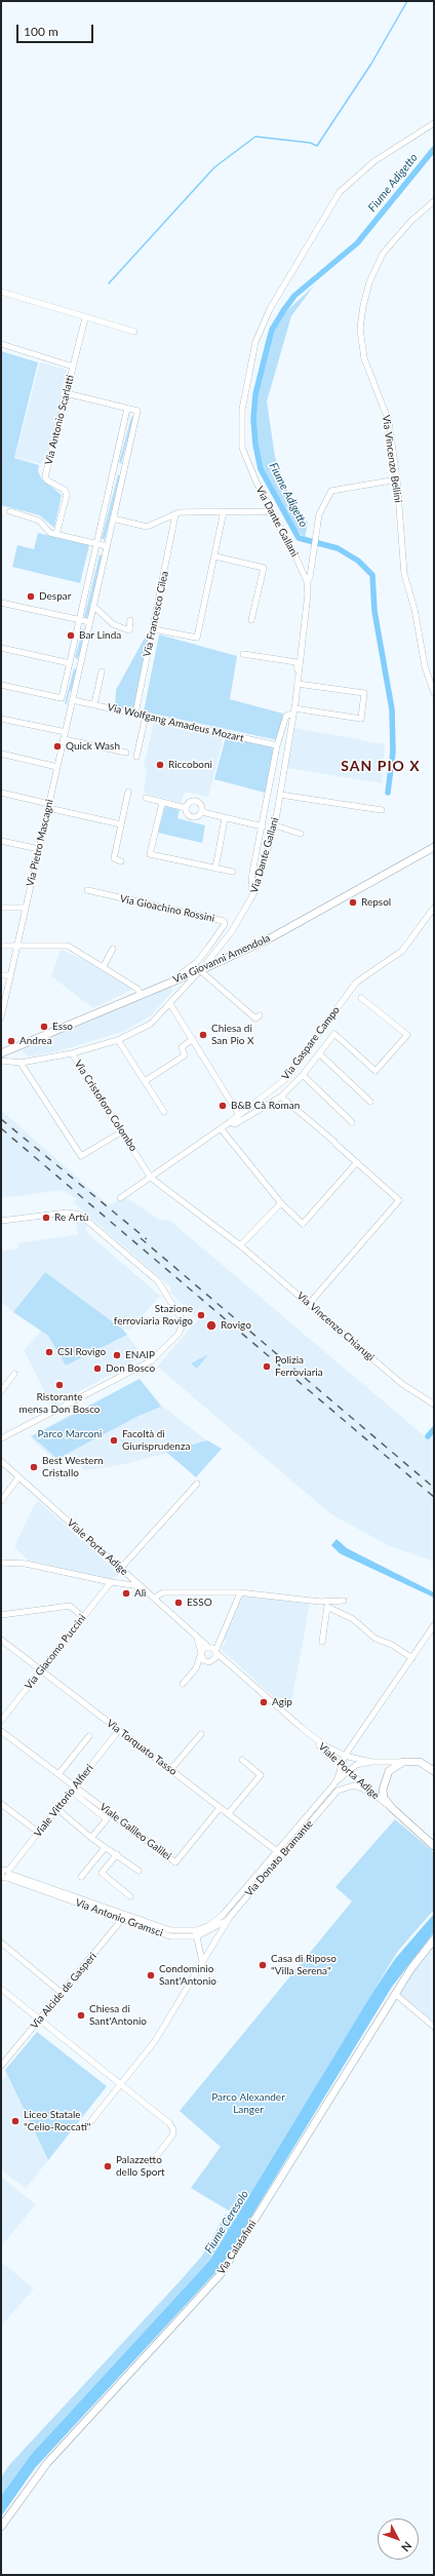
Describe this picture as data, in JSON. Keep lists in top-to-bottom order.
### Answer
{
  "streets": {
    "main road": ["Via Giovanni Amendola", "Viale Porta Adige", "Via Calatafimi"],
    "street": [
      "Via Antonio Scarlatti",
      "Via Vincenzo Bellini",
      "Via Dante Gallani",
      "Via Francesco Cilea",
      "Via Wolfgang Amadeus Mozart",
      "Via Pietro Mascagni",
      "Via Gioachino Rossini",
      "Via Gaspare Campo",
      "Via Cristoforo Colombo",
      "Via Vincenzo Chiarugi",
      "Via Giacomo Puccini",
      "Via Torquato Tasso",
      "Viale Vittorio Alfieri",
      "Viale Galileo Galilei",
      "Via Donato Bramante",
      "Via Antonio Gramsci",
      "Via Alcide de Gasperi"
    ]
  },
  "crossings": [
    ["Via Dante Gallani", "Via Giovanni Amendola"],
    ["Via Dante Gallani", "Via Cristoforo Colombo"],
    ["Via Francesco Cilea", "Via Wolfgang Amadeus Mozart"],
    ["Via Wolfgang Amadeus Mozart", "Via Pietro Mascagni"],
    ["Via Gioachino Rossini", "Via Giovanni Amendola"],
    ["Via Gaspare Campo", "Via Cristoforo Colombo"],
    ["Via Gaspare Campo", "Via Vincenzo Chiarugi"],
    ["Via Cristoforo Colombo", "Via Vincenzo Chiarugi"],
    ["Viale Porta Adige", "Via Donato Bramante"],
    ["Via Giacomo Puccini", "Via Torquato Tasso"],
    ["Via Torquato Tasso", "Viale Vittorio Alfieri"],
    ["Via Torquato Tasso", "Viale Galileo Galilei"],
    ["Via Torquato Tasso", "Via Donato Bramante"],
    ["Viale Vittorio Alfieri", "Viale Galileo Galilei"],
    ["Viale Vittorio Alfieri", "Via Antonio Gramsci"],
    ["Via Donato Bramante", "Via Antonio Gramsci"],
    ["Via Antonio Gramsci", "Via Alcide de Gasperi"]
  ],
  "districts": ["SAN PIO X"],
  "water": ["Fiume Adigetto", "Fiume Ceresolo"],
  "parks": ["Parco Marconi", "Parco Alexander Langer"],
  "places": [
    "Despar",
    "Bar Linda",
    "Quick Wash",
    "Riccoboni",
    "Repsol",
    "Esso",
    "Chiesa di San Pio X",
    "Andrea",
    "B&B Cà Roman",
    "Re Artù",
    "Stazione ferroviaria Rovigo",
    "Rovigo",
    "CSI Rovigo",
    "ENAIP",
    "Polizia Ferroviaria",
    "Don Bosco",
    "Ristorante mensa Don Bosco",
    "Facoltà di Giurisprudenza",
    "Best Western Cristallo",
    "Alì",
    "ESSO",
    "Agip",
    "Casa di Riposo \"Villa Serena\"",
    "Condominio Sant'Antonio",
    "Chiesa di Sant'Antonio",
    "Liceo Statale \"Celio-Roccati\"",
    "Palazzetto dello Sport"
  ],
  "scale_bar": "100 m",
  "north": "bottom right"
}
